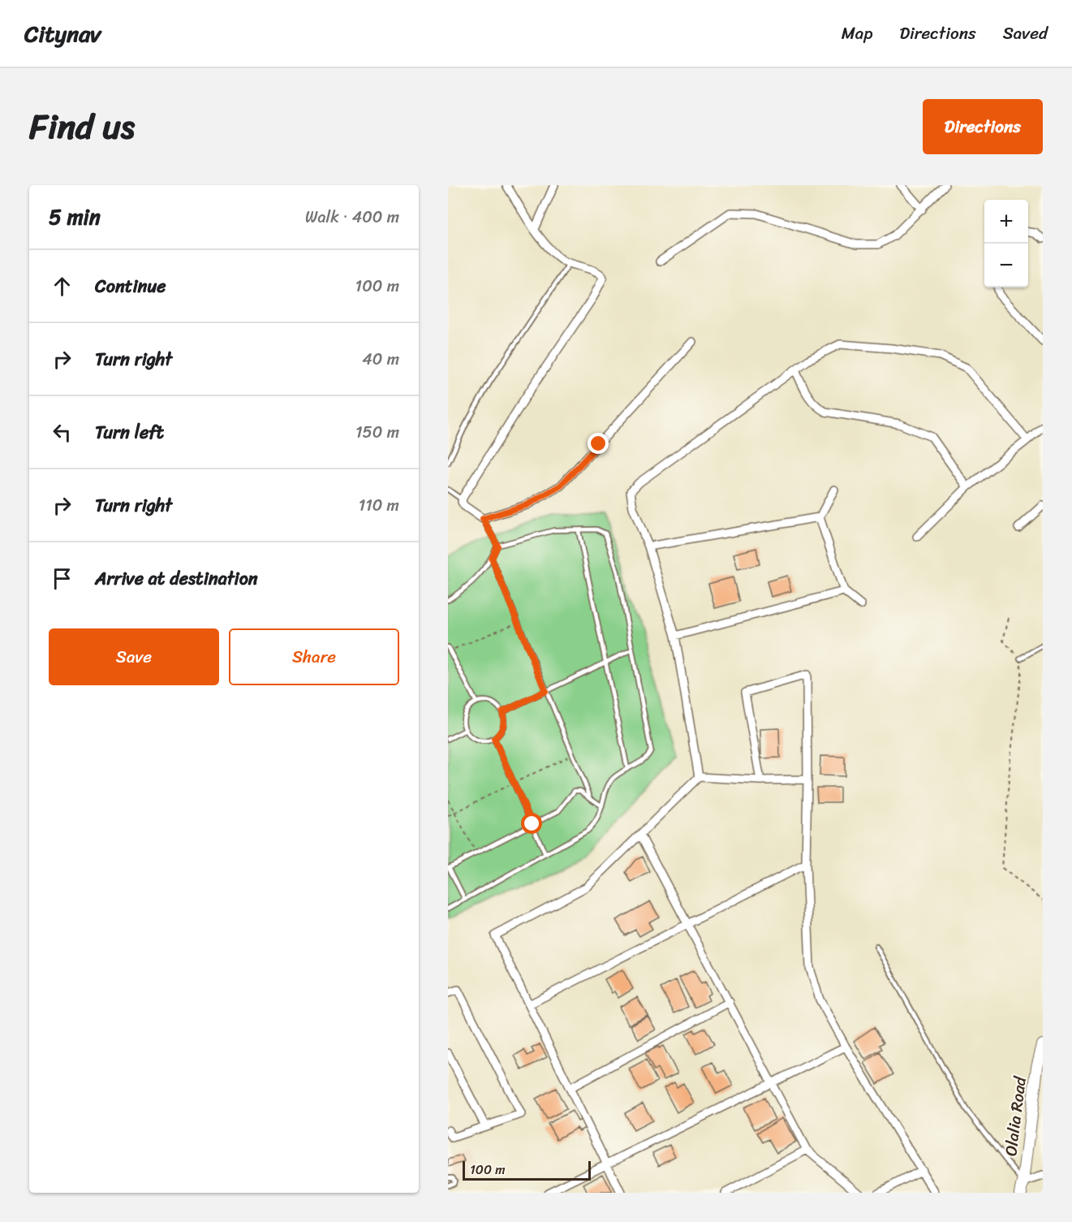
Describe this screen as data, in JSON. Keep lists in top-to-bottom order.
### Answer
{
  "streets": {
    "main road": ["Olalia Road"]
  },
  "scale_bar": "100 m",
  "page": {
    "header": "Citynav",
    "nav": ["Map", "Directions", "Saved"],
    "title": "Find us",
    "buttons": [
      "Directions",
      ["Save", "Share"]
    ],
    "heading": ["5 min", "Walk · 400 m"],
    "map_buttons": ["+", "−"],
    "list": [
      ["Continue", "100 m"],
      ["Turn right", "40 m"],
      ["Turn left", "150 m"],
      ["Turn right", "110 m"],
      "Arrive at destination"
    ],
    "scale": "100 m"
  }
}
